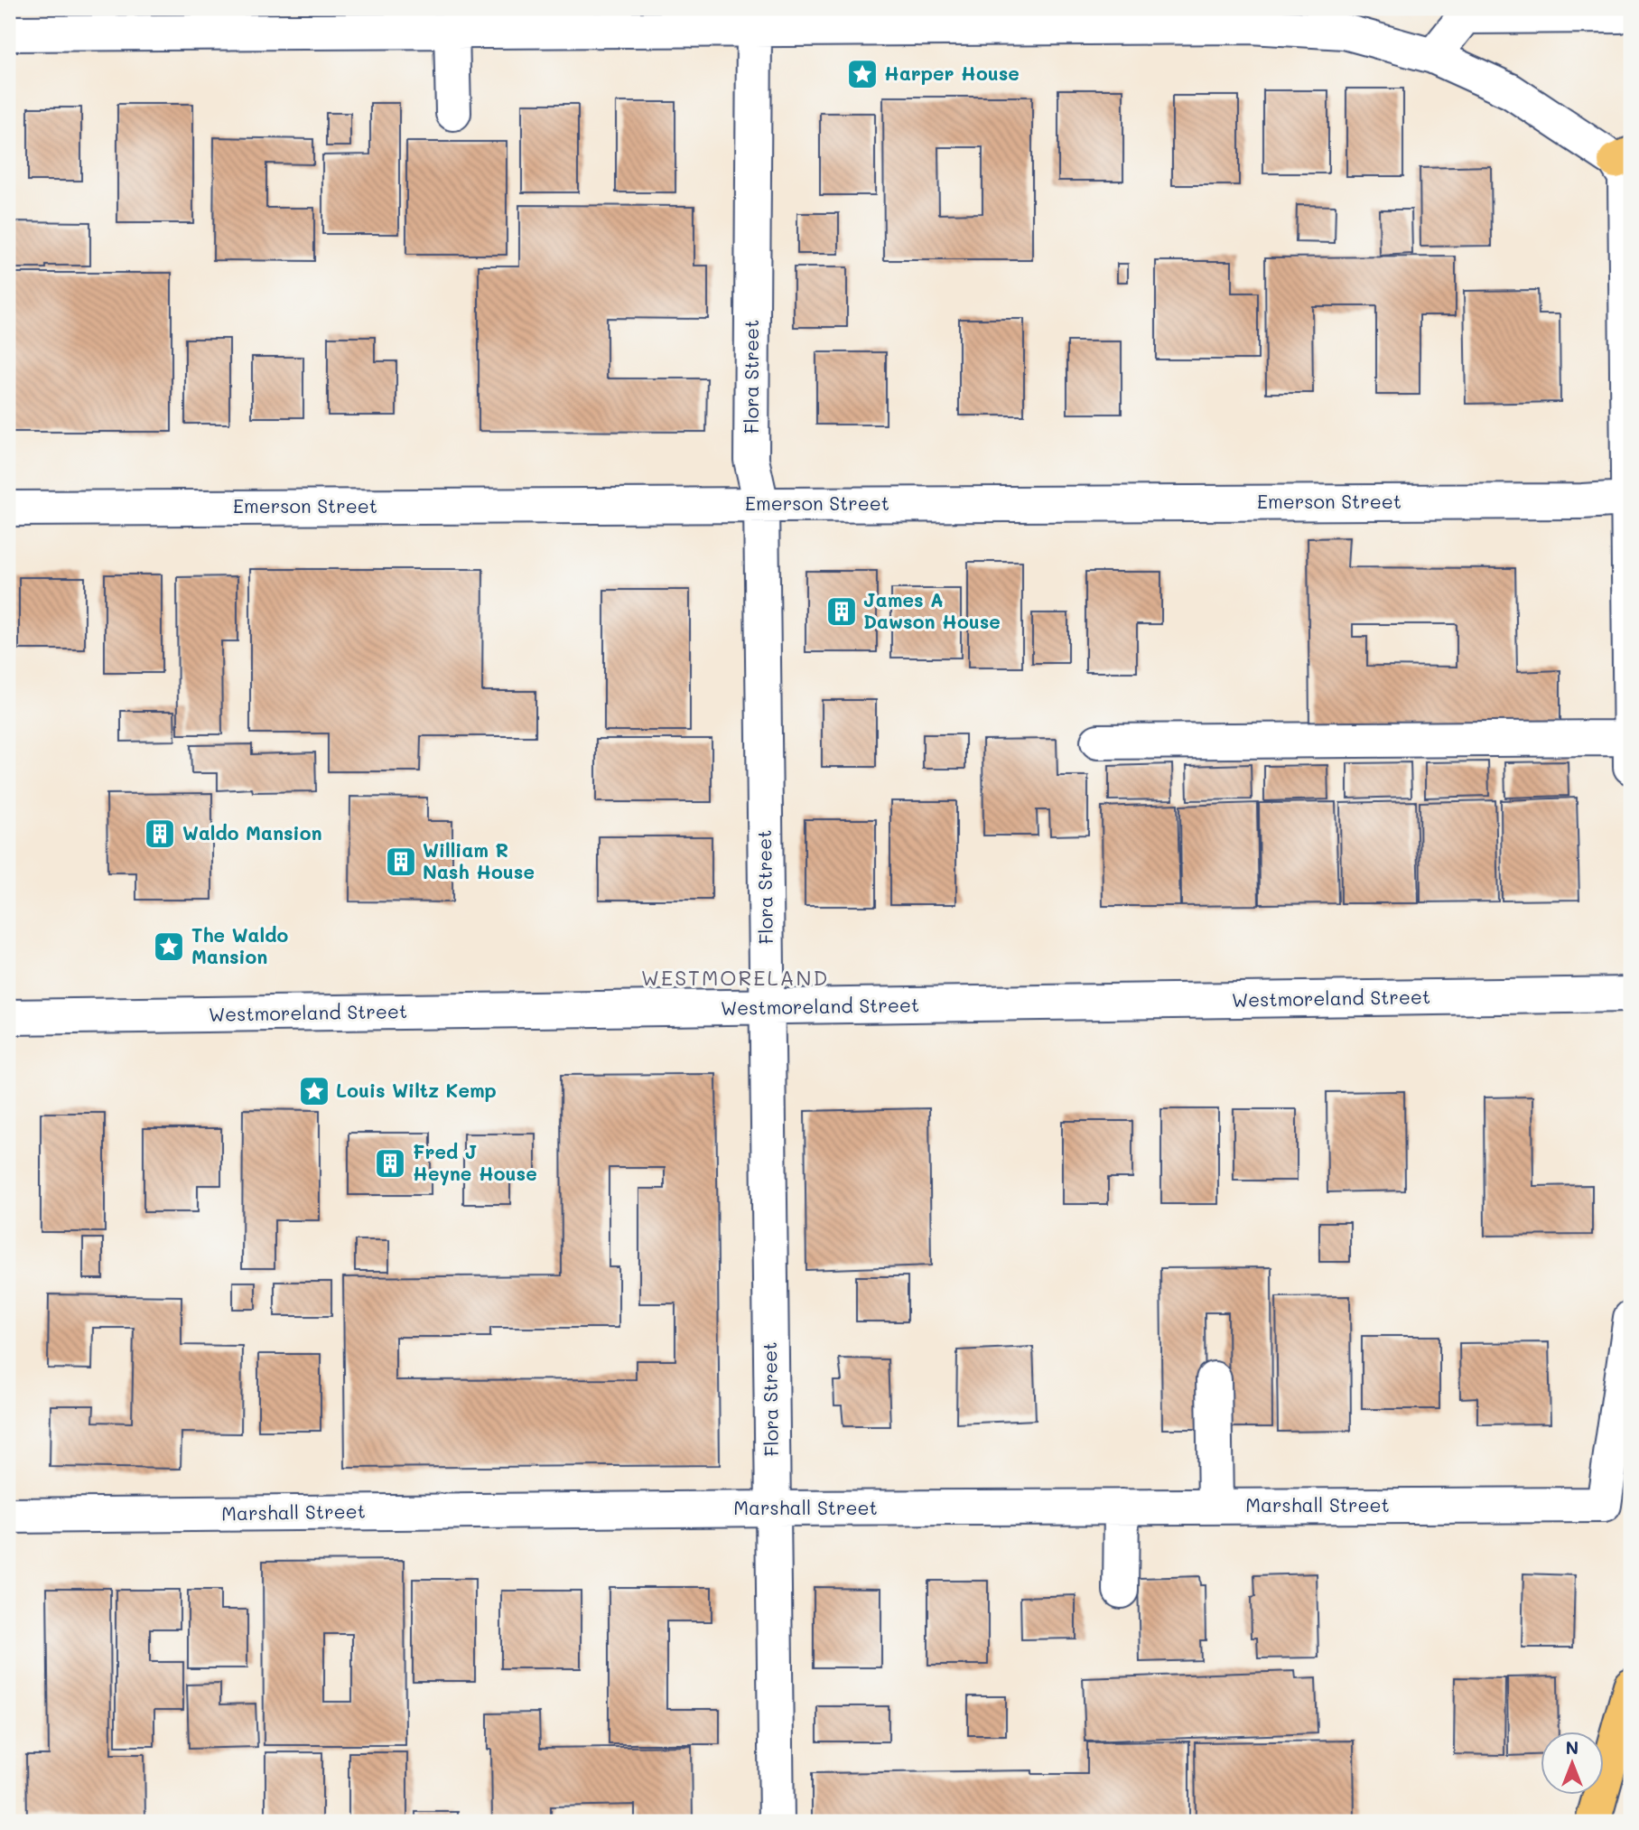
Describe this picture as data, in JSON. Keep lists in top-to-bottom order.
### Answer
{
  "streets": {
    "street": [
      "Flora Street",
      "Emerson Street",
      "Westmoreland Street",
      "Marshall Street"
    ]
  },
  "crossings": [
    ["Flora Street", "Emerson Street"],
    ["Flora Street", "Westmoreland Street"],
    ["Flora Street", "Marshall Street"]
  ],
  "districts": ["WESTMORELAND"],
  "places": {
    "place": ["Harper House", "The Waldo Mansion", "Louis Wiltz Kemp"],
    "building": [
      "James A Dawson House",
      "Waldo Mansion",
      "William R Nash House",
      "Fred J Heyne House"
    ]
  },
  "north": "top"
}
